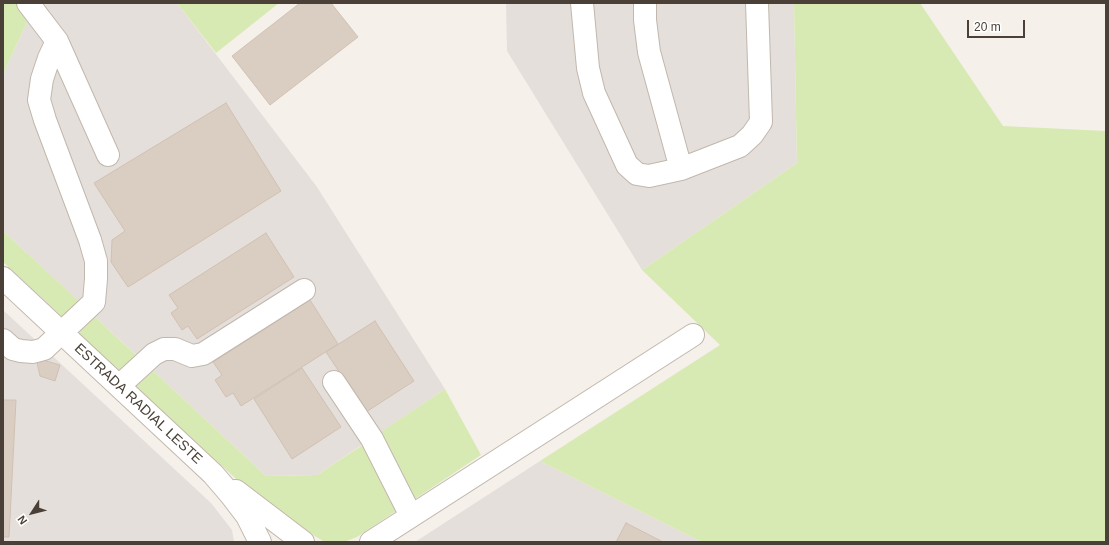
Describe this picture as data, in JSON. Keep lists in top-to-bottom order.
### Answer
{
  "streets": {
    "street": ["ESTRADA RADIAL LESTE"]
  },
  "scale_bar": "20 m",
  "north": "bottom left"
}
